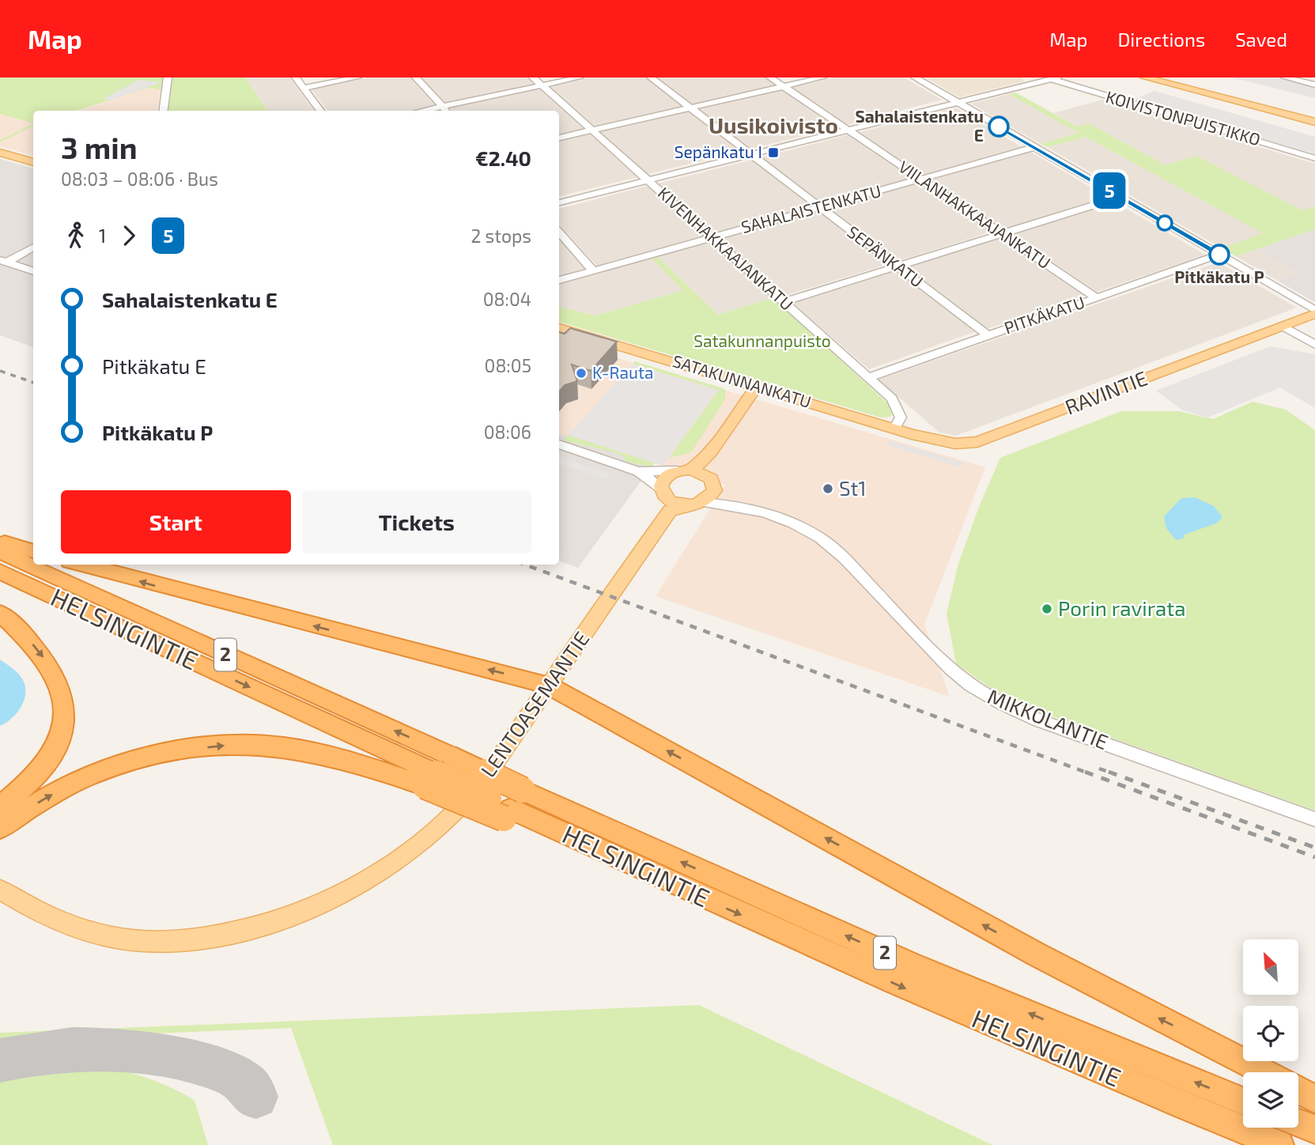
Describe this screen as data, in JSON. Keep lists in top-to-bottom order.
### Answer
{
  "streets": {
    "highway": ["HELSINGINTIE", "2"],
    "main road": ["SATAKUNNANKATU", "RAVINTIE", "LENTOASEMANTIE"],
    "street": [
      "KOIVISTONPUISTIKKO",
      "SAHALAISTENKATU",
      "VIILANHAKKAAJANKATU",
      "KIVENHAKKAAJANKATU",
      "SEPÄNKATU",
      "PITKÄKATU",
      "MIKKOLANTIE"
    ]
  },
  "crossings": [
    ["KOIVISTONPUISTIKKO", "VIILANHAKKAAJANKATU"],
    ["KOIVISTONPUISTIKKO", "KIVENHAKKAAJANKATU"],
    ["KOIVISTONPUISTIKKO", "SEPÄNKATU"],
    ["SAHALAISTENKATU", "VIILANHAKKAAJANKATU"],
    ["SAHALAISTENKATU", "KIVENHAKKAAJANKATU"],
    ["SAHALAISTENKATU", "SEPÄNKATU"],
    ["VIILANHAKKAAJANKATU", "PITKÄKATU"],
    ["KIVENHAKKAAJANKATU", "PITKÄKATU"],
    ["KIVENHAKKAAJANKATU", "SATAKUNNANKATU"],
    ["KIVENHAKKAAJANKATU", "RAVINTIE"],
    ["SEPÄNKATU", "PITKÄKATU"],
    ["SATAKUNNANKATU", "RAVINTIE"]
  ],
  "districts": ["Uusikoivisto"],
  "parks": ["Satakunnanpuisto"],
  "places": {
    "other": [
      "Sahalaistenkatu E",
      "Pitkäkatu P",
      "K-Rauta",
      "St1",
      "Porin ravirata"
    ],
    "transit": ["Sepänkatu I"]
  },
  "lines": ["bus line 5"],
  "north": "top left",
  "page": {
    "header": "Map",
    "nav": ["Map", "Directions", "Saved"],
    "on_map": "5",
    "heading": ["3 min", "08:03 – 08:06 · Bus", "€2.40"],
    "legs": ["1", "5", "2 stops"],
    "list": [
      {
        "name": "Sahalaistenkatu E",
        "value": "08:04"
      },
      {
        "name": "Pitkäkatu E",
        "value": "08:05"
      },
      {
        "name": "Pitkäkatu P",
        "value": "08:06"
      }
    ],
    "buttons": ["Start", "Tickets"]
  }
}
